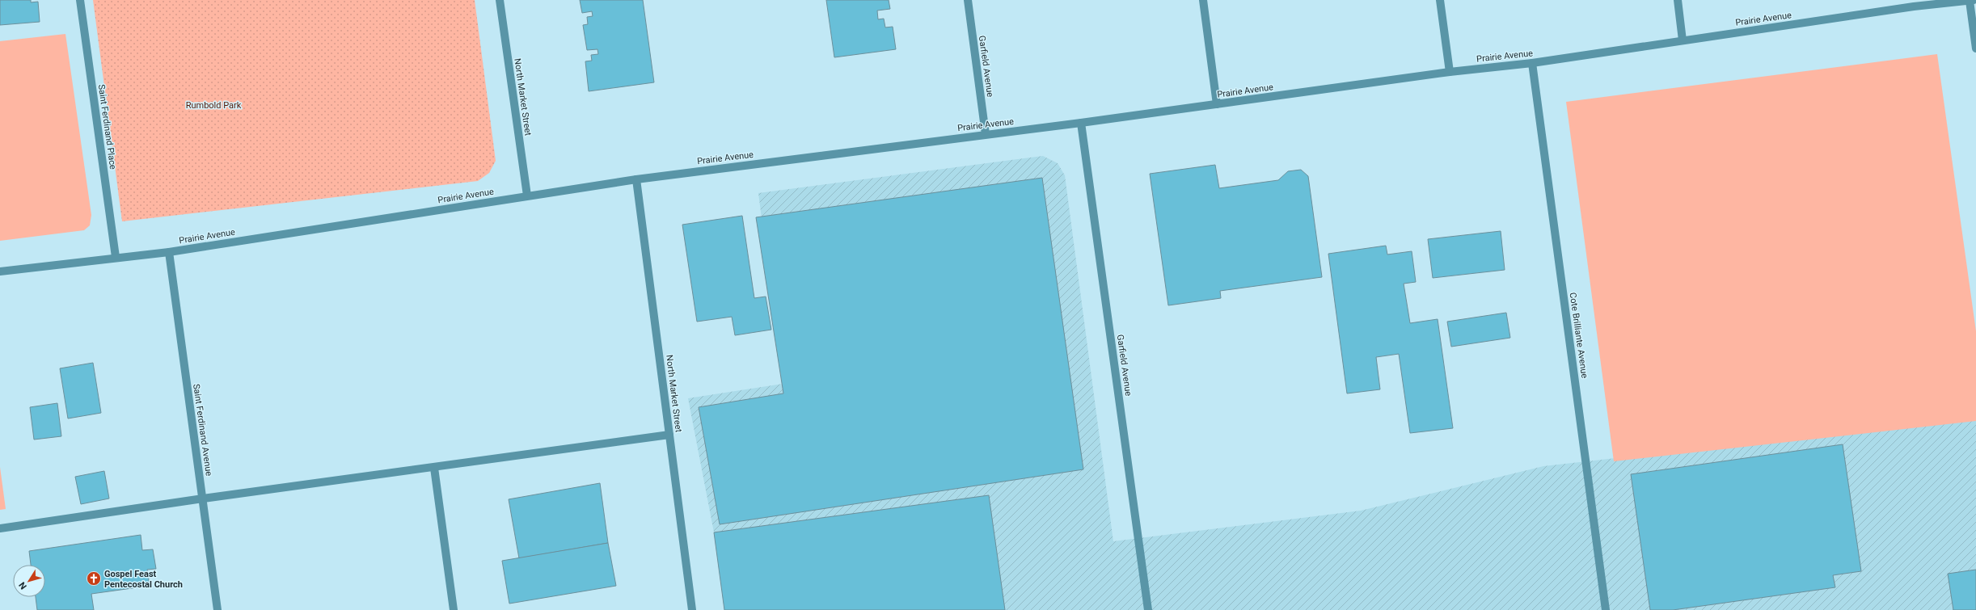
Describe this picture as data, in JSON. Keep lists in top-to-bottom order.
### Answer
{
  "streets": {
    "street": [
      "Prairie Avenue",
      "Garfield Avenue",
      "North Market Street",
      "Saint Ferdinand Place",
      "Cote Brilliante Avenue",
      "Saint Ferdinand Avenue"
    ]
  },
  "crossings": [
    ["Prairie Avenue", "Garfield Avenue"],
    ["Prairie Avenue", "North Market Street"],
    ["Prairie Avenue", "Saint Ferdinand Place"],
    ["Prairie Avenue", "Cote Brilliante Avenue"],
    ["Prairie Avenue", "Saint Ferdinand Avenue"]
  ],
  "parks": ["Rumbold Park"],
  "places": {
    "church": ["Gospel Feast Pentecostal Church"]
  },
  "north": "bottom left"
}
